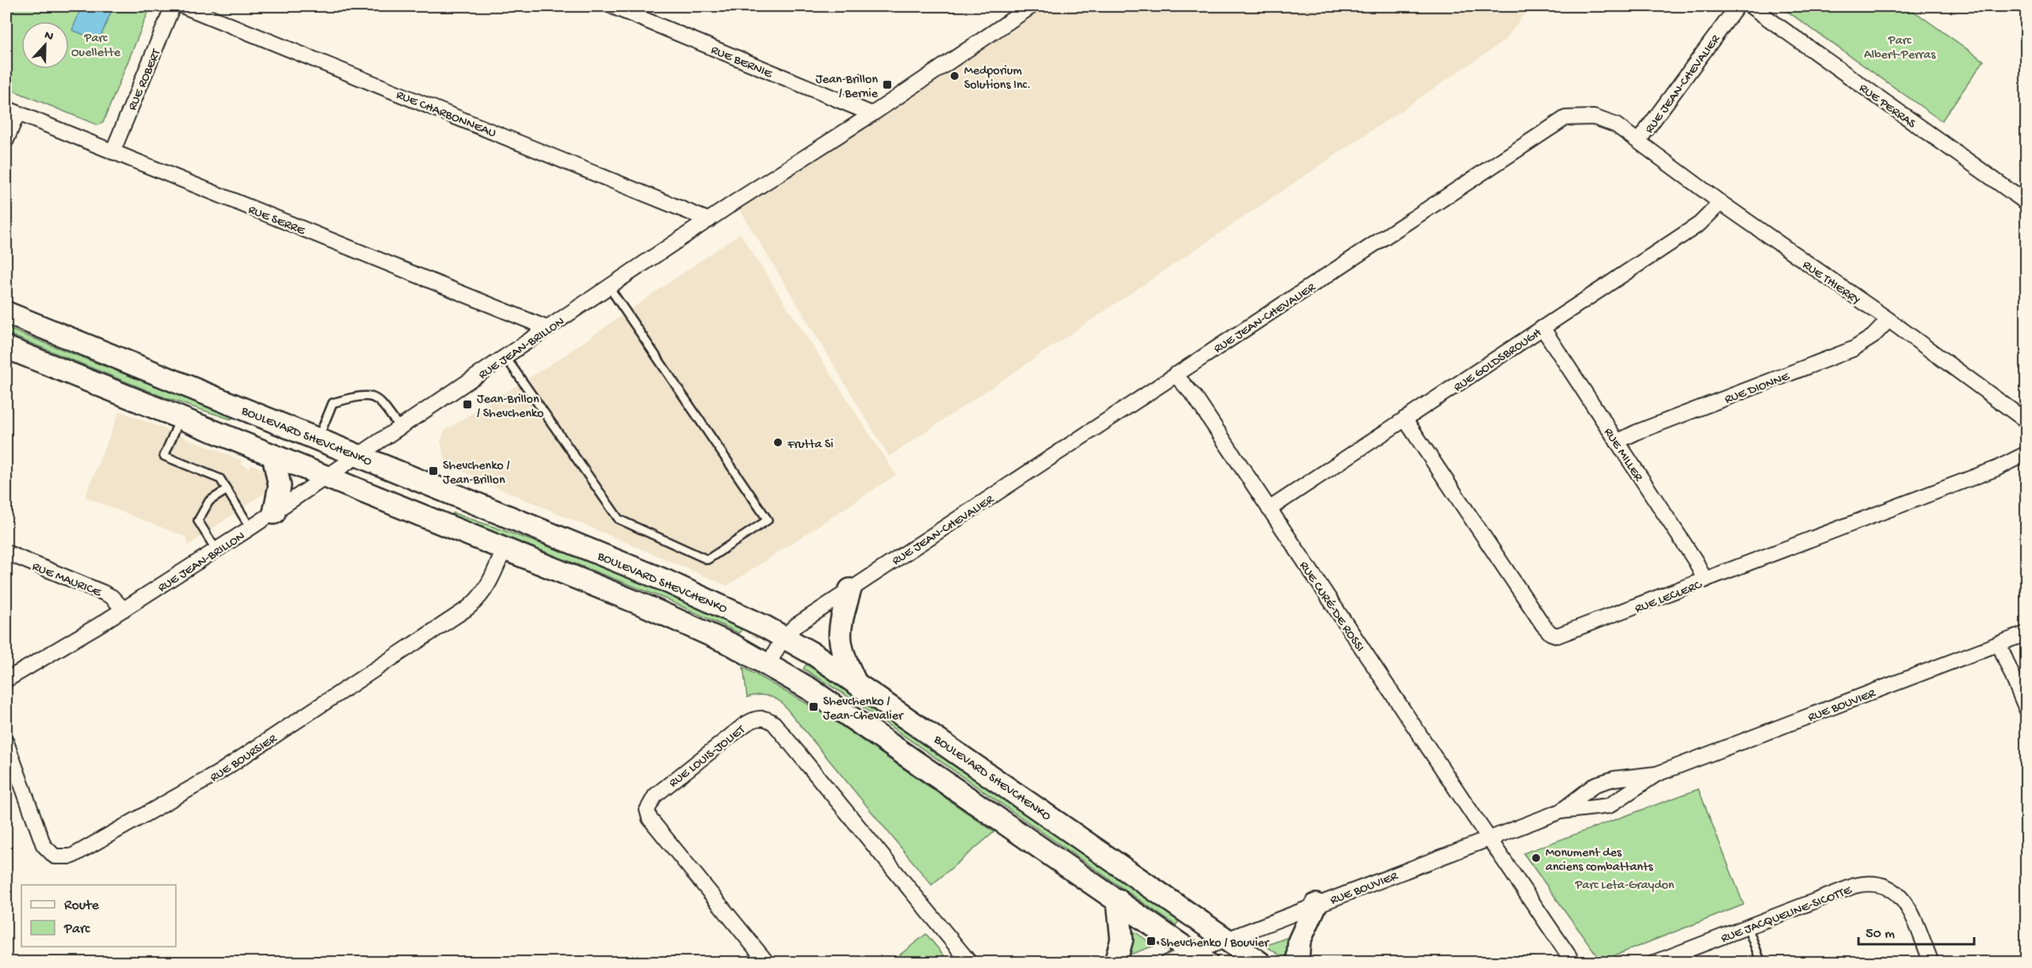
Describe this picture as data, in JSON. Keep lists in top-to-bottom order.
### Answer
{
  "streets": {
    "street": [
      "RUE BERNIE",
      "RUE ROBERT",
      "RUE JEAN-CHEVALIER",
      "RUE PERRAS",
      "RUE CHARBONNEAU",
      "RUE SERRE",
      "RUE THIERRY",
      "RUE JEAN-BRILLON",
      "RUE GOLDSBROUGH",
      "RUE DIONNE",
      "BOULEVARD SHEVCHENKO",
      "RUE MILLER",
      "RUE MAURICE",
      "RUE LECLERC",
      "RUE CURÉ-DE ROSSI",
      "RUE BOUVIER",
      "RUE LOUIS-JOLIET",
      "RUE BOURSIER",
      "RUE JACQUELINE-SICOTTE"
    ]
  },
  "crossings": [
    ["RUE BERNIE", "RUE JEAN-BRILLON"],
    ["RUE ROBERT", "RUE SERRE"],
    ["RUE JEAN-CHEVALIER", "RUE THIERRY"],
    ["RUE JEAN-CHEVALIER", "BOULEVARD SHEVCHENKO"],
    ["RUE JEAN-CHEVALIER", "RUE CURÉ-DE ROSSI"],
    ["RUE CHARBONNEAU", "RUE JEAN-BRILLON"],
    ["RUE SERRE", "RUE JEAN-BRILLON"],
    ["RUE THIERRY", "RUE GOLDSBROUGH"],
    ["RUE THIERRY", "RUE DIONNE"],
    ["RUE JEAN-BRILLON", "BOULEVARD SHEVCHENKO"],
    ["RUE JEAN-BRILLON", "RUE MAURICE"],
    ["RUE GOLDSBROUGH", "RUE MILLER"],
    ["RUE GOLDSBROUGH", "RUE LECLERC"],
    ["RUE GOLDSBROUGH", "RUE CURÉ-DE ROSSI"],
    ["RUE DIONNE", "RUE MILLER"],
    ["BOULEVARD SHEVCHENKO", "RUE BOUVIER"],
    ["RUE MILLER", "RUE LECLERC"],
    ["RUE CURÉ-DE ROSSI", "RUE BOUVIER"]
  ],
  "parks": ["Parc Ouellette", "Parc Albert-Perras", "Parc Leta-Graydon"],
  "places": {
    "other": ["Medporium Solutions Inc.", "Frutta Si", "Monument des anciens combattants"],
    "transit": [
      "Jean-Brillon / Bernie",
      "Jean-Brillon / Shevchenko",
      "Shevchenko / Jean-Brillon",
      "Shevchenko / Jean-Chevalier",
      "Shevchenko / Bouvier"
    ]
  },
  "legend": ["Route", "Parc"],
  "scale_bar": "50 m",
  "north": "top"
}
